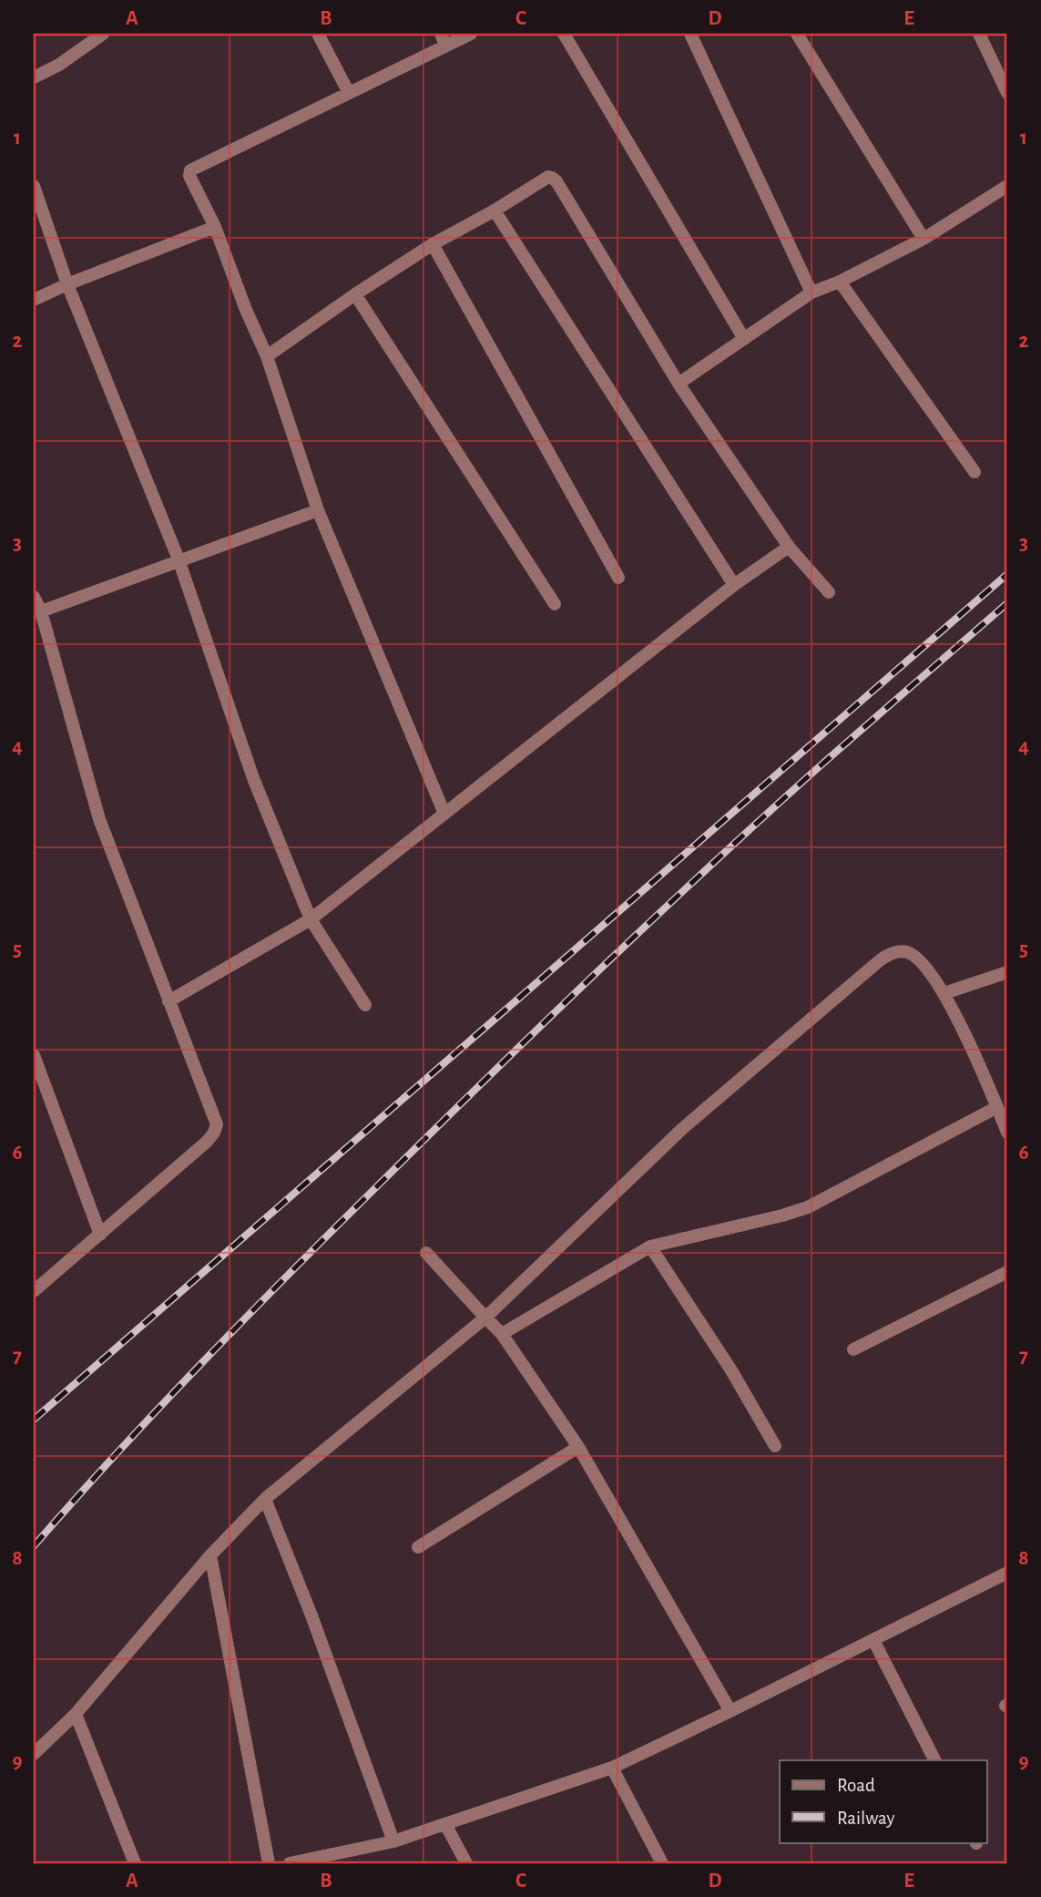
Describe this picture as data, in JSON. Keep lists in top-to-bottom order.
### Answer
{
  "legend": ["Road", "Railway"],
  "grid": {
    "columns": [
      "A",
      "B",
      "C",
      "D",
      "E"
    ],
    "rows": [
      "1",
      "2",
      "3",
      "4",
      "5",
      "6",
      "7",
      "8",
      "9"
    ]
  }
}
